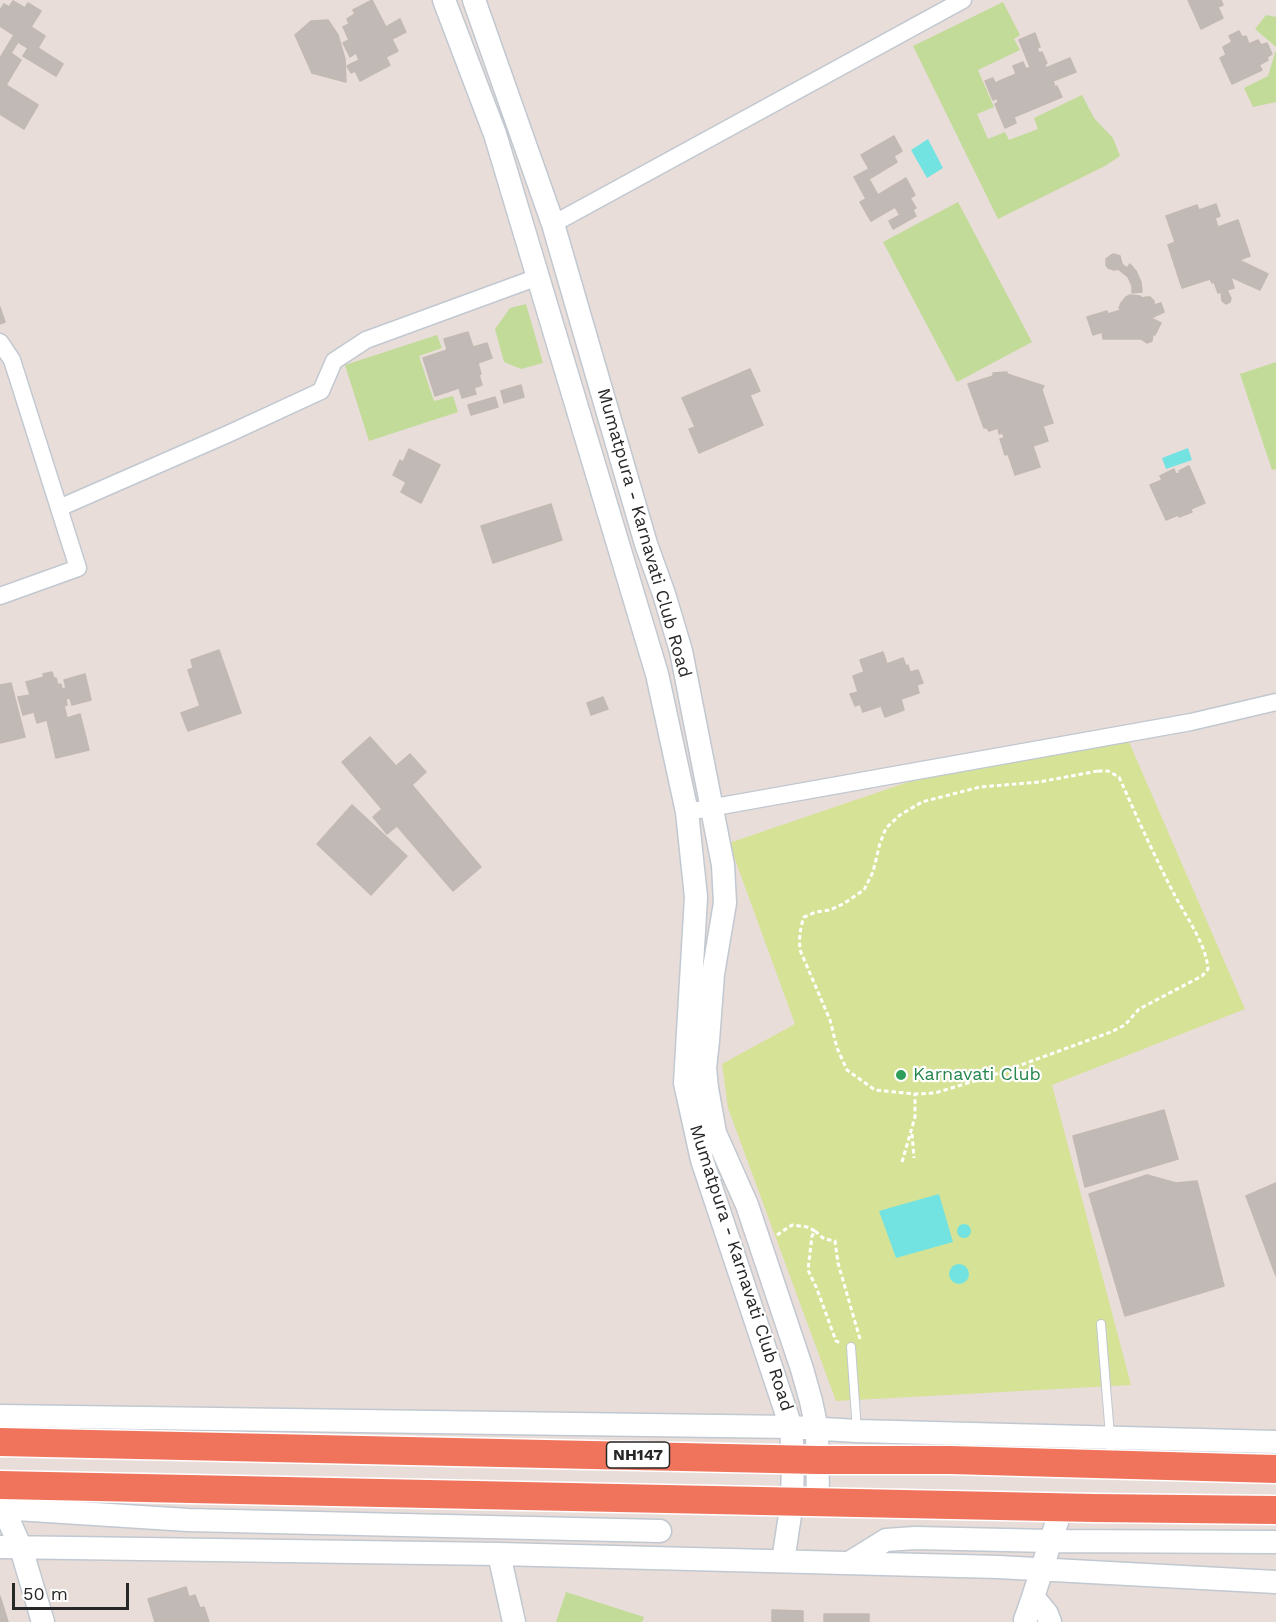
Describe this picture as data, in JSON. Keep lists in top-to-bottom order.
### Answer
{
  "streets": {
    "highway": ["NH147"],
    "street": ["Mumatpura - Karnavati Club Road"]
  },
  "crossings": [
    ["Mumatpura - Karnavati Club Road", "NH147"]
  ],
  "places": ["Karnavati Club"],
  "scale_bar": "50 m"
}
